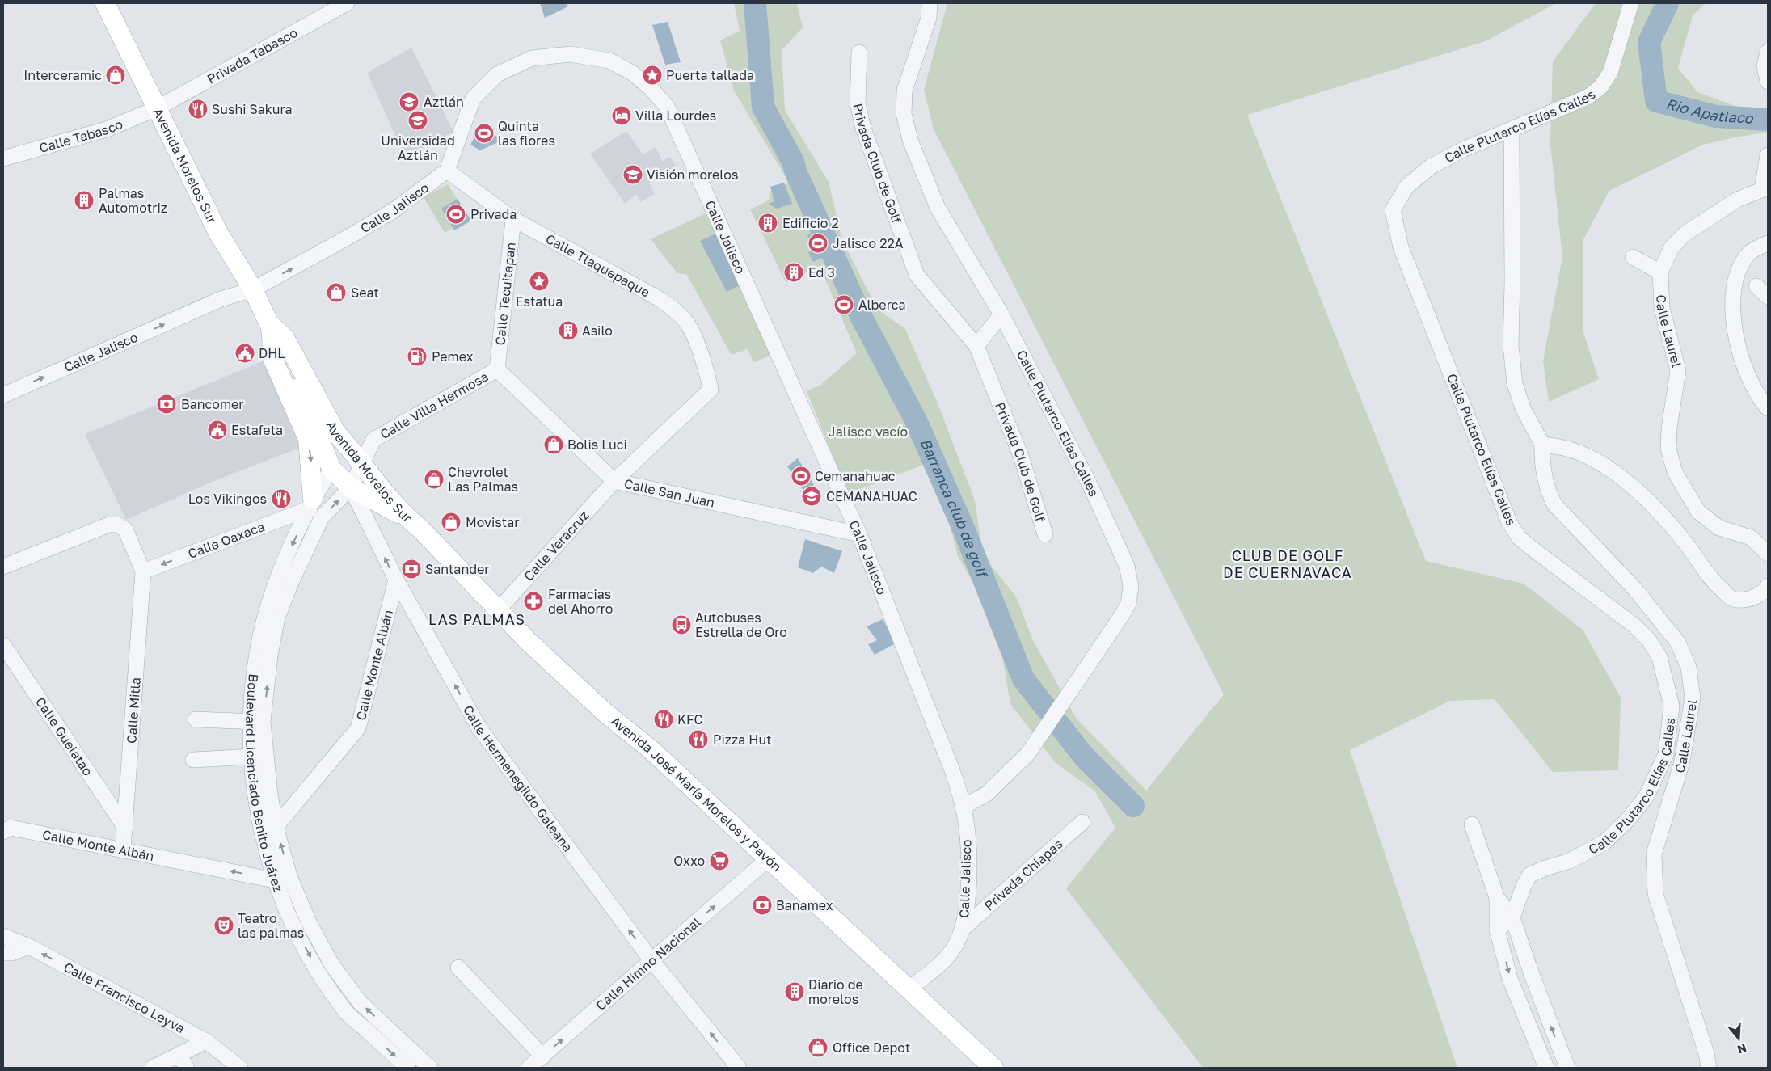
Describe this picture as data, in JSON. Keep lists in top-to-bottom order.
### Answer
{
  "streets": {
    "main road": ["Avenida Morelos Sur", "Avenida José María Morelos y Pavón"],
    "street": [
      "Privada Tabasco",
      "Calle Plutarco Elías Calles",
      "Calle Tabasco",
      "Privada Club de Golf",
      "Calle Jalisco",
      "Calle Tlaquepaque",
      "Calle Tecuitapan",
      "Calle Laurel",
      "Calle Villa Hermosa",
      "Calle San Juan",
      "Calle Oaxaca",
      "Calle Veracruz",
      "Calle Monte Albán",
      "Calle Mitla",
      "Calle Guelatao",
      "Calle Hermenegildo Galeana",
      "Boulevard Licenciado Benito Juárez",
      "Privada Chiapas",
      "Calle Himno Nacional",
      "Calle Francisco Leyva"
    ]
  },
  "crossings": [
    ["Privada Tabasco", "Calle Tabasco"],
    ["Privada Tabasco", "Avenida Morelos Sur"],
    ["Calle Plutarco Elías Calles", "Calle Jalisco"],
    ["Calle Tabasco", "Avenida Morelos Sur"],
    ["Avenida Morelos Sur", "Calle Jalisco"],
    ["Avenida Morelos Sur", "Calle Villa Hermosa"],
    ["Avenida Morelos Sur", "Calle Hermenegildo Galeana"],
    ["Avenida Morelos Sur", "Boulevard Licenciado Benito Juárez"],
    ["Avenida Morelos Sur", "Avenida José María Morelos y Pavón"],
    ["Calle Jalisco", "Calle Tlaquepaque"],
    ["Calle Jalisco", "Calle San Juan"],
    ["Calle Jalisco", "Avenida José María Morelos y Pavón"],
    ["Calle Jalisco", "Privada Chiapas"],
    ["Calle Tlaquepaque", "Calle Tecuitapan"],
    ["Calle Tlaquepaque", "Calle Veracruz"],
    ["Calle Tecuitapan", "Calle Villa Hermosa"],
    ["Calle Tecuitapan", "Calle San Juan"],
    ["Calle Villa Hermosa", "Calle San Juan"],
    ["Calle San Juan", "Calle Veracruz"],
    ["Calle Oaxaca", "Calle Mitla"],
    ["Calle Oaxaca", "Boulevard Licenciado Benito Juárez"],
    ["Calle Veracruz", "Avenida José María Morelos y Pavón"],
    ["Calle Monte Albán", "Calle Mitla"],
    ["Calle Monte Albán", "Calle Hermenegildo Galeana"],
    ["Calle Monte Albán", "Boulevard Licenciado Benito Juárez"],
    ["Calle Mitla", "Calle Guelatao"],
    ["Calle Hermenegildo Galeana", "Boulevard Licenciado Benito Juárez"],
    ["Calle Hermenegildo Galeana", "Calle Himno Nacional"],
    ["Avenida José María Morelos y Pavón", "Calle Himno Nacional"]
  ],
  "one_way": [
    "Calle Oaxaca",
    "Calle Hermenegildo Galeana",
    "Calle Himno Nacional",
    "Calle Francisco Leyva"
  ],
  "districts": ["CLUB DE GOLF DE CUERNAVACA", "LAS PALMAS"],
  "water": ["Rio Apatlaco", "Barranca club de golf"],
  "parks": ["Jalisco vacío"],
  "places": {
    "shop": [
      "Interceramic",
      "Seat",
      "Bolis Luci",
      "Chevrolet Las Palmas",
      "Movistar",
      "Office Depot"
    ],
    "place": ["Puerta tallada", "Estatua"],
    "school or university": [
      "Aztlán",
      "Universidad Aztlán",
      "Visión morelos",
      "CEMANAHUAC"
    ],
    "restaurant": [
      "Sushi Sakura",
      "Los Vikingos",
      "KFC",
      "Pizza Hut"
    ],
    "hotel": ["Villa Lourdes"],
    "sports": [
      "Quinta las flores",
      "Privada",
      "Jalisco 22A",
      "Alberca",
      "Cemanahuac"
    ],
    "building": [
      "Palmas Automotriz",
      "Edificio 2",
      "Ed 3",
      "Asilo",
      "Diario de morelos"
    ],
    "public building": ["DHL", "Estafeta"],
    "fuel station": ["Pemex"],
    "bank": ["Bancomer", "Santander", "Banamex"],
    "pharmacy": ["Farmacias del Ahorro"],
    "bus stop": ["Autobuses Estrella de Oro"],
    "supermarket": ["Oxxo"],
    "theatre": ["Teatro las palmas"]
  },
  "north": "bottom"
}
